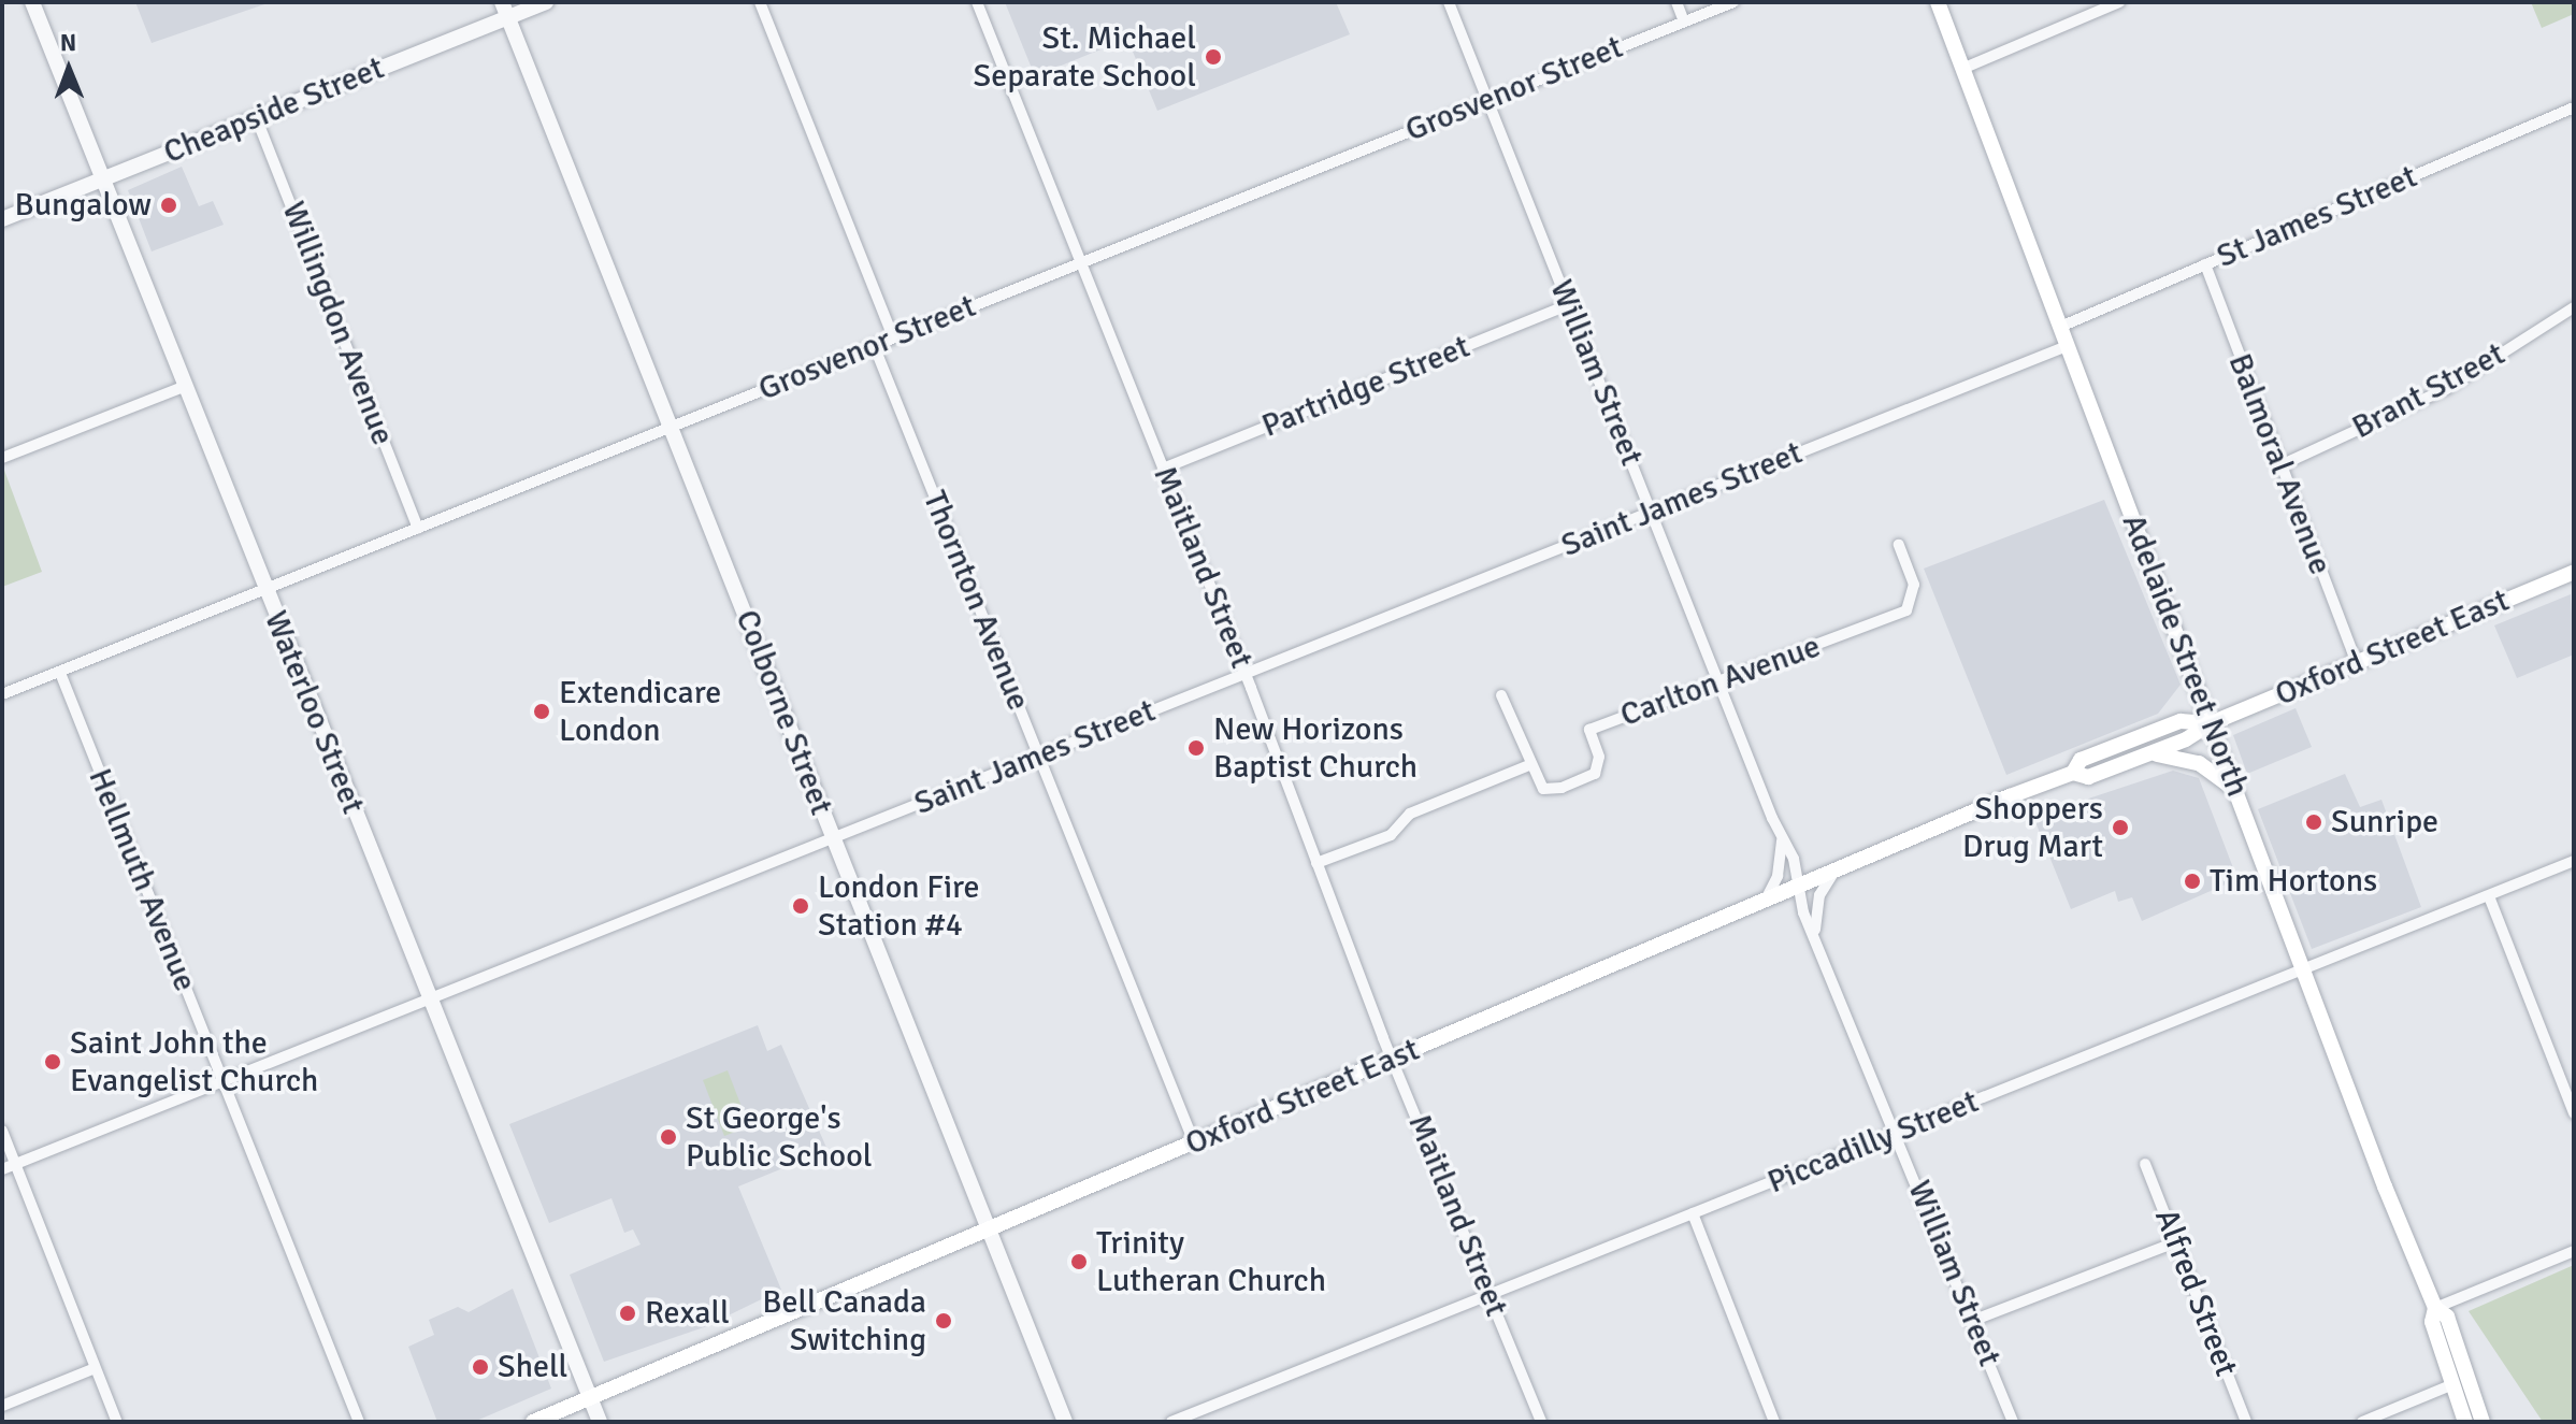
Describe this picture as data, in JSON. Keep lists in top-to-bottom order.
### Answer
{
  "streets": {
    "main road": ["Oxford Street East", "Adelaide Street North"],
    "street": [
      "Grosvenor Street",
      "Cheapside Street",
      "St James Street",
      "Willingdon Avenue",
      "William Street",
      "Partridge Street",
      "Brant Street",
      "Balmoral Avenue",
      "Saint James Street",
      "Maitland Street",
      "Thornton Avenue",
      "Carlton Avenue",
      "Waterloo Street",
      "Colborne Street",
      "Hellmuth Avenue",
      "Piccadilly Street",
      "Alfred Street"
    ]
  },
  "crossings": [
    ["Grosvenor Street", "Willingdon Avenue"],
    ["Grosvenor Street", "William Street"],
    ["Grosvenor Street", "Maitland Street"],
    ["Grosvenor Street", "Thornton Avenue"],
    ["Grosvenor Street", "Waterloo Street"],
    ["Grosvenor Street", "Colborne Street"],
    ["Grosvenor Street", "Hellmuth Avenue"],
    ["Cheapside Street", "Willingdon Avenue"],
    ["Cheapside Street", "Waterloo Street"],
    ["Cheapside Street", "Colborne Street"],
    ["St James Street", "Balmoral Avenue"],
    ["St James Street", "Adelaide Street North"],
    ["William Street", "Partridge Street"],
    ["William Street", "Saint James Street"],
    ["William Street", "Oxford Street East"],
    ["William Street", "Carlton Avenue"],
    ["William Street", "Piccadilly Street"],
    ["Partridge Street", "Maitland Street"],
    ["Brant Street", "Balmoral Avenue"],
    ["Balmoral Avenue", "Oxford Street East"],
    ["Saint James Street", "Maitland Street"],
    ["Saint James Street", "Thornton Avenue"],
    ["Saint James Street", "Adelaide Street North"],
    ["Saint James Street", "Waterloo Street"],
    ["Saint James Street", "Colborne Street"],
    ["Saint James Street", "Hellmuth Avenue"],
    ["Maitland Street", "Oxford Street East"],
    ["Maitland Street", "Piccadilly Street"],
    ["Thornton Avenue", "Oxford Street East"],
    ["Oxford Street East", "Adelaide Street North"],
    ["Oxford Street East", "Waterloo Street"],
    ["Oxford Street East", "Colborne Street"],
    ["Adelaide Street North", "Piccadilly Street"]
  ],
  "places": [
    "St. Michael Separate School",
    "Bungalow",
    "Extendicare London",
    "New Horizons Baptist Church",
    "Sunripe",
    "Shoppers Drug Mart",
    "Tim Hortons",
    "London Fire Station #4",
    "Saint John the Evangelist Church",
    "St George's Public School",
    "Trinity Lutheran Church",
    "Rexall",
    "Bell Canada Switching",
    "Shell"
  ],
  "north": "top"
}
